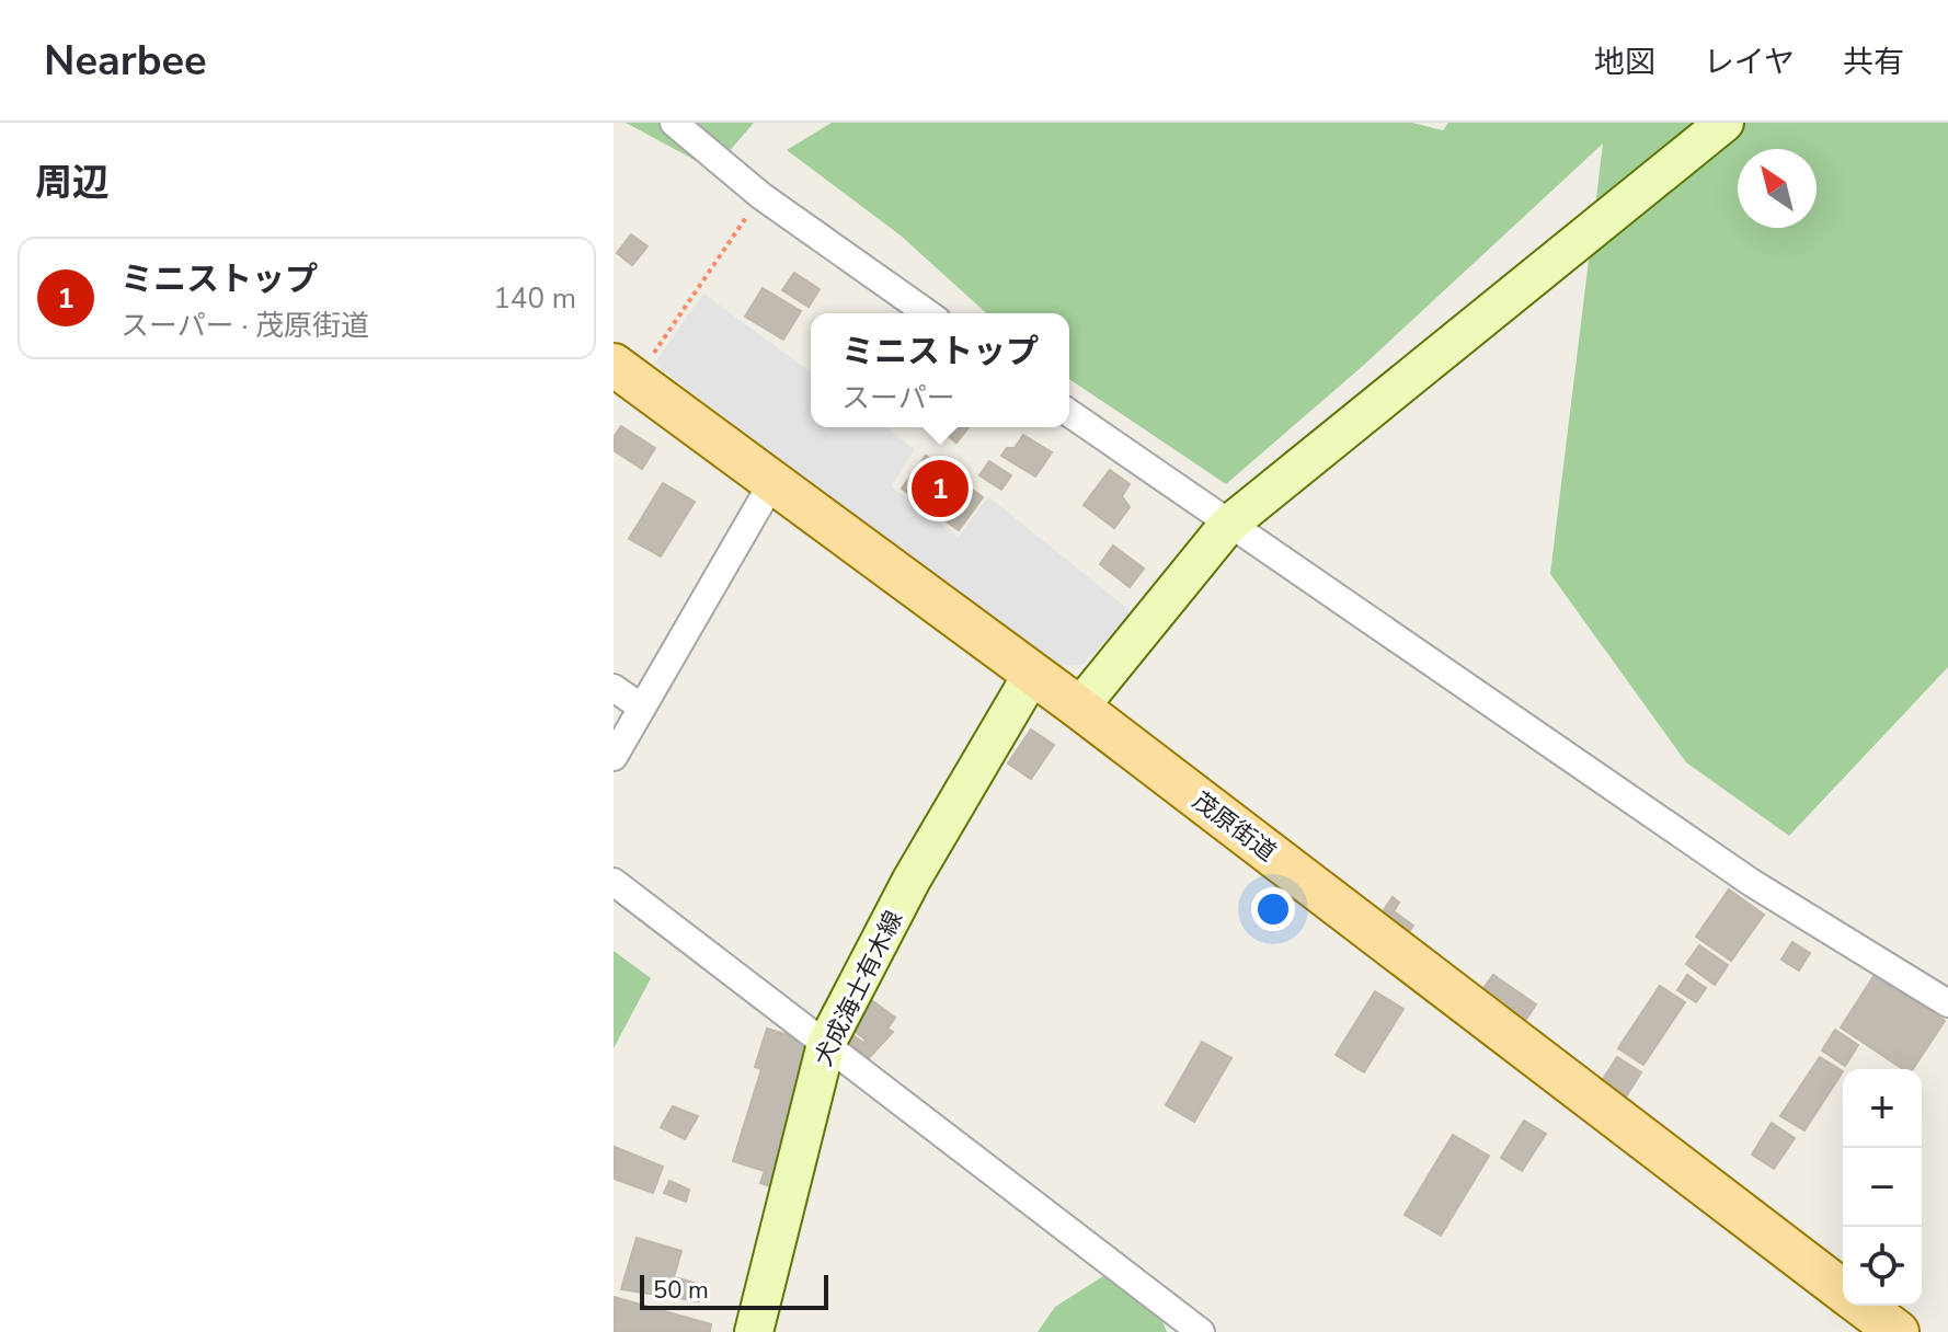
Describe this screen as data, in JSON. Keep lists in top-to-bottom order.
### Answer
{
  "streets": {
    "main road": ["茂原街道"],
    "street": ["犬成海士有木線"]
  },
  "crossings": [
    ["茂原街道", "犬成海士有木線"]
  ],
  "scale_bar": "50 m",
  "north": "top left",
  "page": {
    "header": "Nearbee",
    "nav": ["地図", "レイヤ", "共有"],
    "heading": "周辺",
    "list": [
      {
        "mark": "1",
        "name": "ミニストップ",
        "note": "スーパー · 茂原街道",
        "value": "140 m"
      }
    ],
    "popup": ["ミニストップ", "スーパー"],
    "pins": "1",
    "map_buttons": ["+", "−"],
    "scale": "50 m"
  }
}
